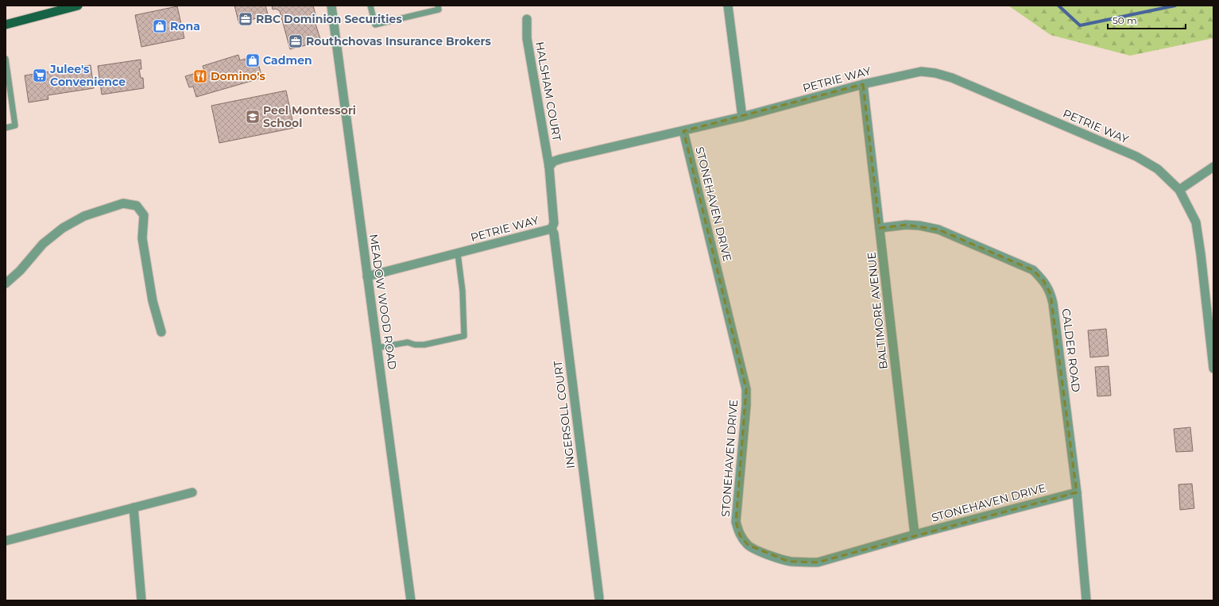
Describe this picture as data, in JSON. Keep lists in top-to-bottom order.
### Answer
{
  "streets": {
    "street": [
      "PETRIE WAY",
      "HALSHAM COURT",
      "STONEHAVEN DRIVE",
      "MEADOW WOOD ROAD",
      "BALTIMORE AVENUE",
      "CALDER ROAD",
      "INGERSOLL COURT"
    ]
  },
  "crossings": [
    ["PETRIE WAY", "HALSHAM COURT"],
    ["PETRIE WAY", "STONEHAVEN DRIVE"],
    ["PETRIE WAY", "MEADOW WOOD ROAD"],
    ["PETRIE WAY", "BALTIMORE AVENUE"],
    ["PETRIE WAY", "INGERSOLL COURT"],
    ["STONEHAVEN DRIVE", "BALTIMORE AVENUE"],
    ["STONEHAVEN DRIVE", "CALDER ROAD"],
    ["BALTIMORE AVENUE", "CALDER ROAD"]
  ],
  "places": {
    "office": ["RBC Dominion Securities", "Routhchovas Insurance Brokers"],
    "shop": ["Rona", "Cadmen"],
    "supermarket": ["Julee's Convenience"],
    "restaurant": ["Domino's"],
    "school or university": ["Peel Montessori School"]
  },
  "scale_bar": "50 m"
}
